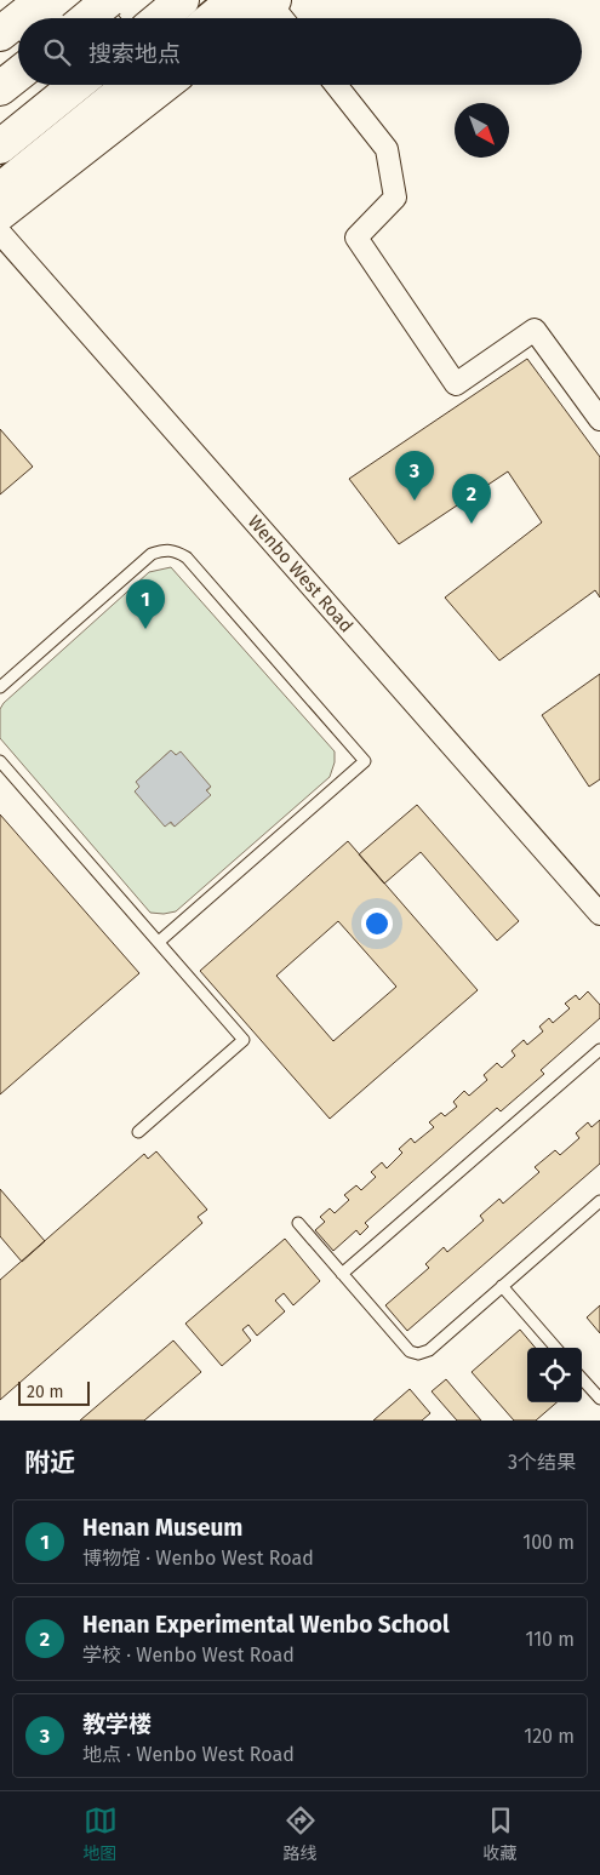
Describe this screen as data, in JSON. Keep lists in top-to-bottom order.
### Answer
{
  "streets": {
    "street": ["Wenbo West Road"]
  },
  "scale_bar": "20 m",
  "north": "bottom right",
  "page": {
    "search": "搜索地点",
    "pins": ["3", "2", "1"],
    "scale": "20 m",
    "heading": ["附近", "3个结果"],
    "list": [
      {
        "mark": "1",
        "name": "Henan Museum",
        "note": "博物馆 · Wenbo West Road",
        "value": "100 m"
      },
      {
        "mark": "2",
        "name": "Henan Experimental Wenbo School",
        "note": "学校 · Wenbo West Road",
        "value": "110 m"
      },
      {
        "mark": "3",
        "name": "教学楼",
        "note": "地点 · Wenbo West Road",
        "value": "120 m"
      }
    ],
    "nav": ["地图", "路线", "收藏"]
  }
}
